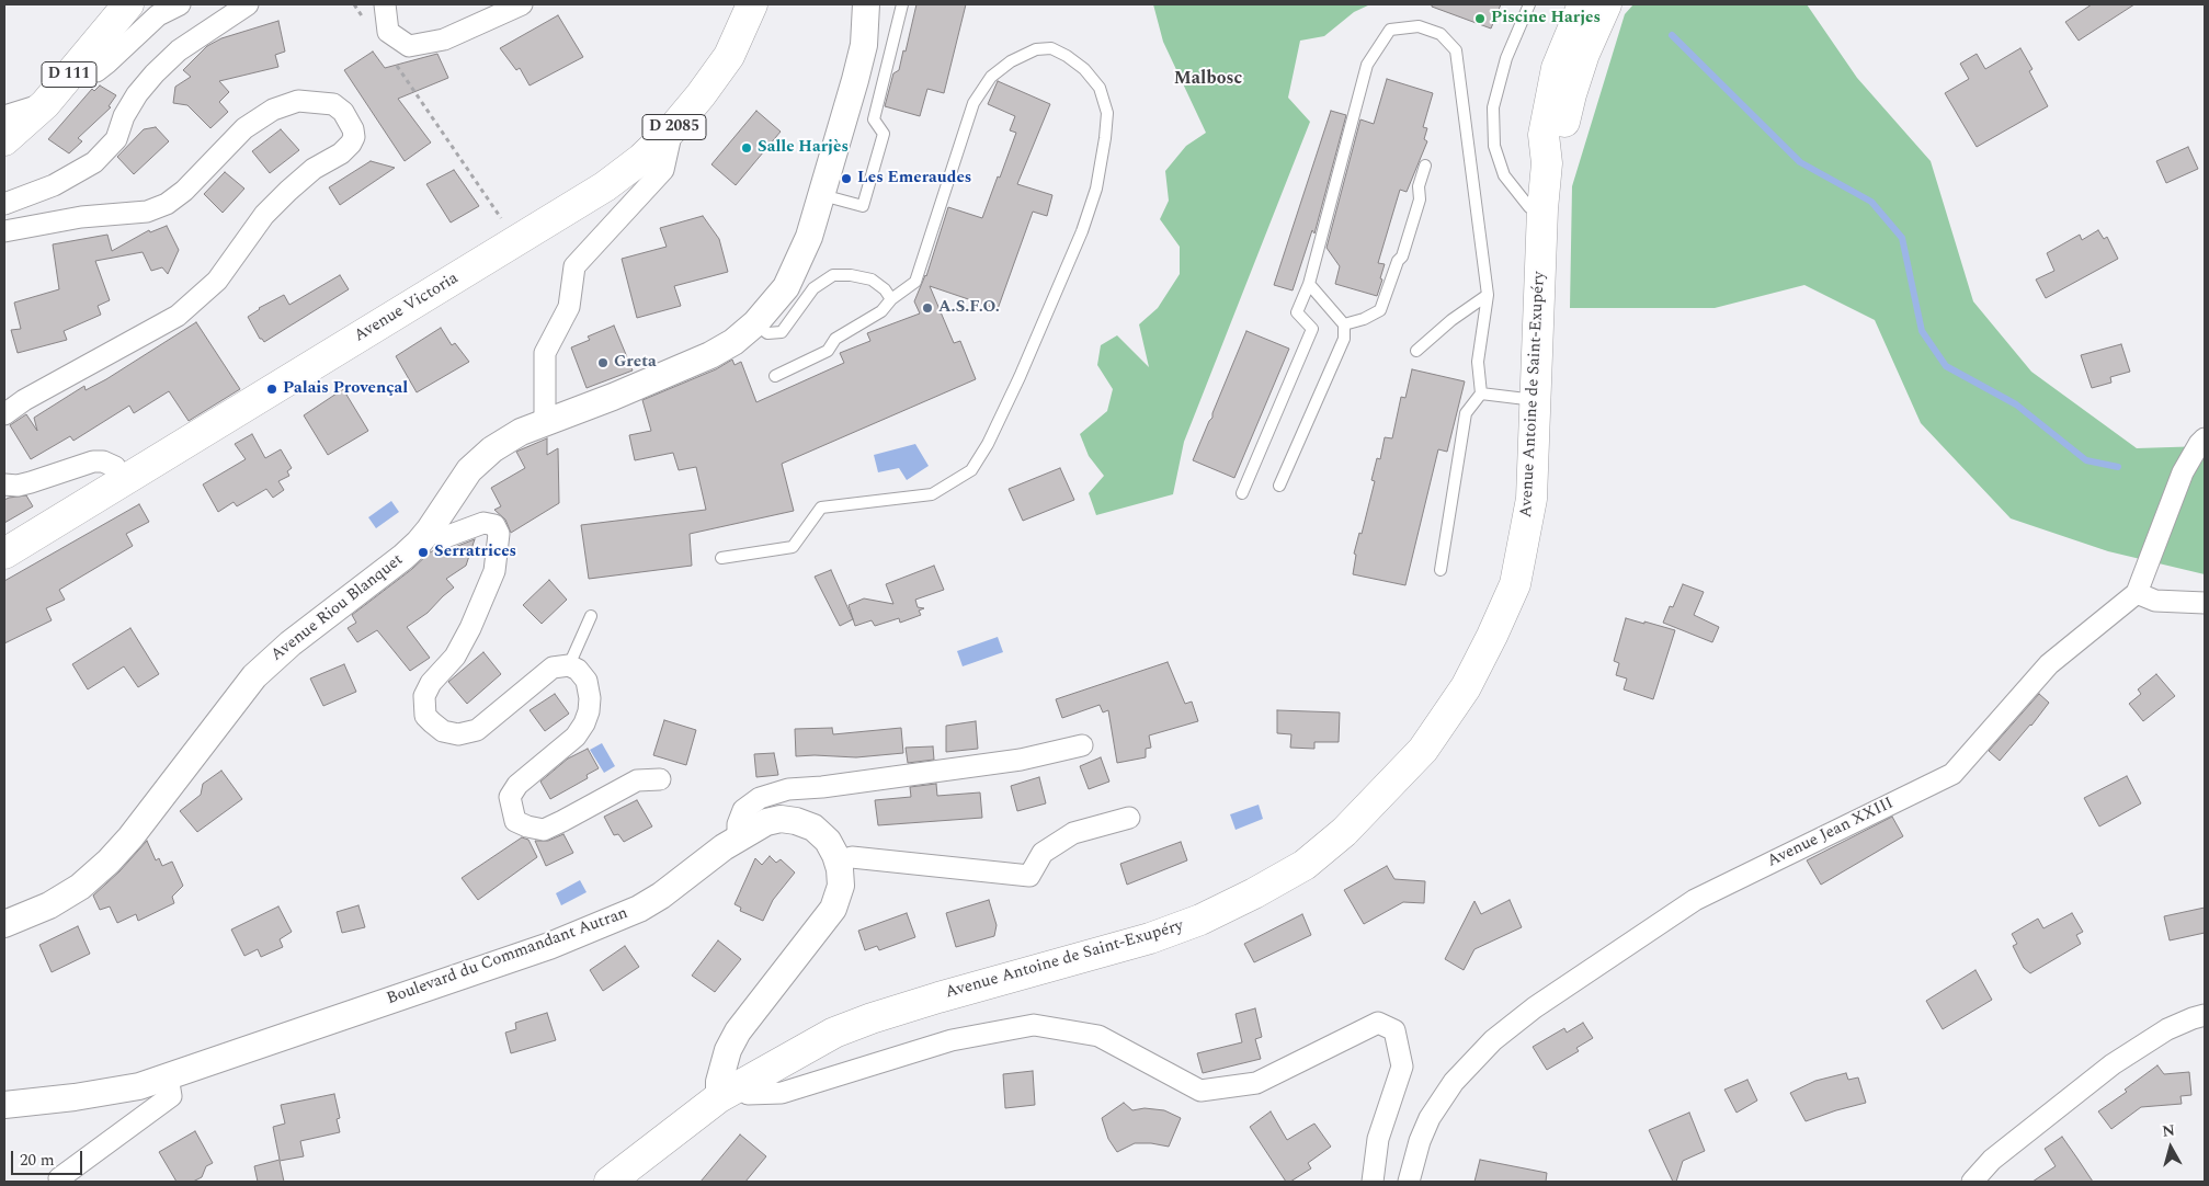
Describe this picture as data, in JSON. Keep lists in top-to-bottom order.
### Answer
{
  "streets": {
    "main road": [
      "D 111",
      "D 2085",
      "Avenue Victoria",
      "Avenue Antoine de Saint-Exupéry"
    ],
    "street": ["Avenue Riou Blanquet", "Avenue Jean XXIII", "Boulevard du Commandant Autran"]
  },
  "crossings": [
    ["Avenue Antoine de Saint-Exupéry", "Boulevard du Commandant Autran"]
  ],
  "districts": ["Malbosc"],
  "places": [
    "Piscine Harjes",
    "Salle Harjès",
    "Les Emeraudes",
    "A.S.F.O.",
    "Greta",
    "Palais Provençal",
    "Serratrices"
  ],
  "scale_bar": "20 m",
  "north": "top"
}
